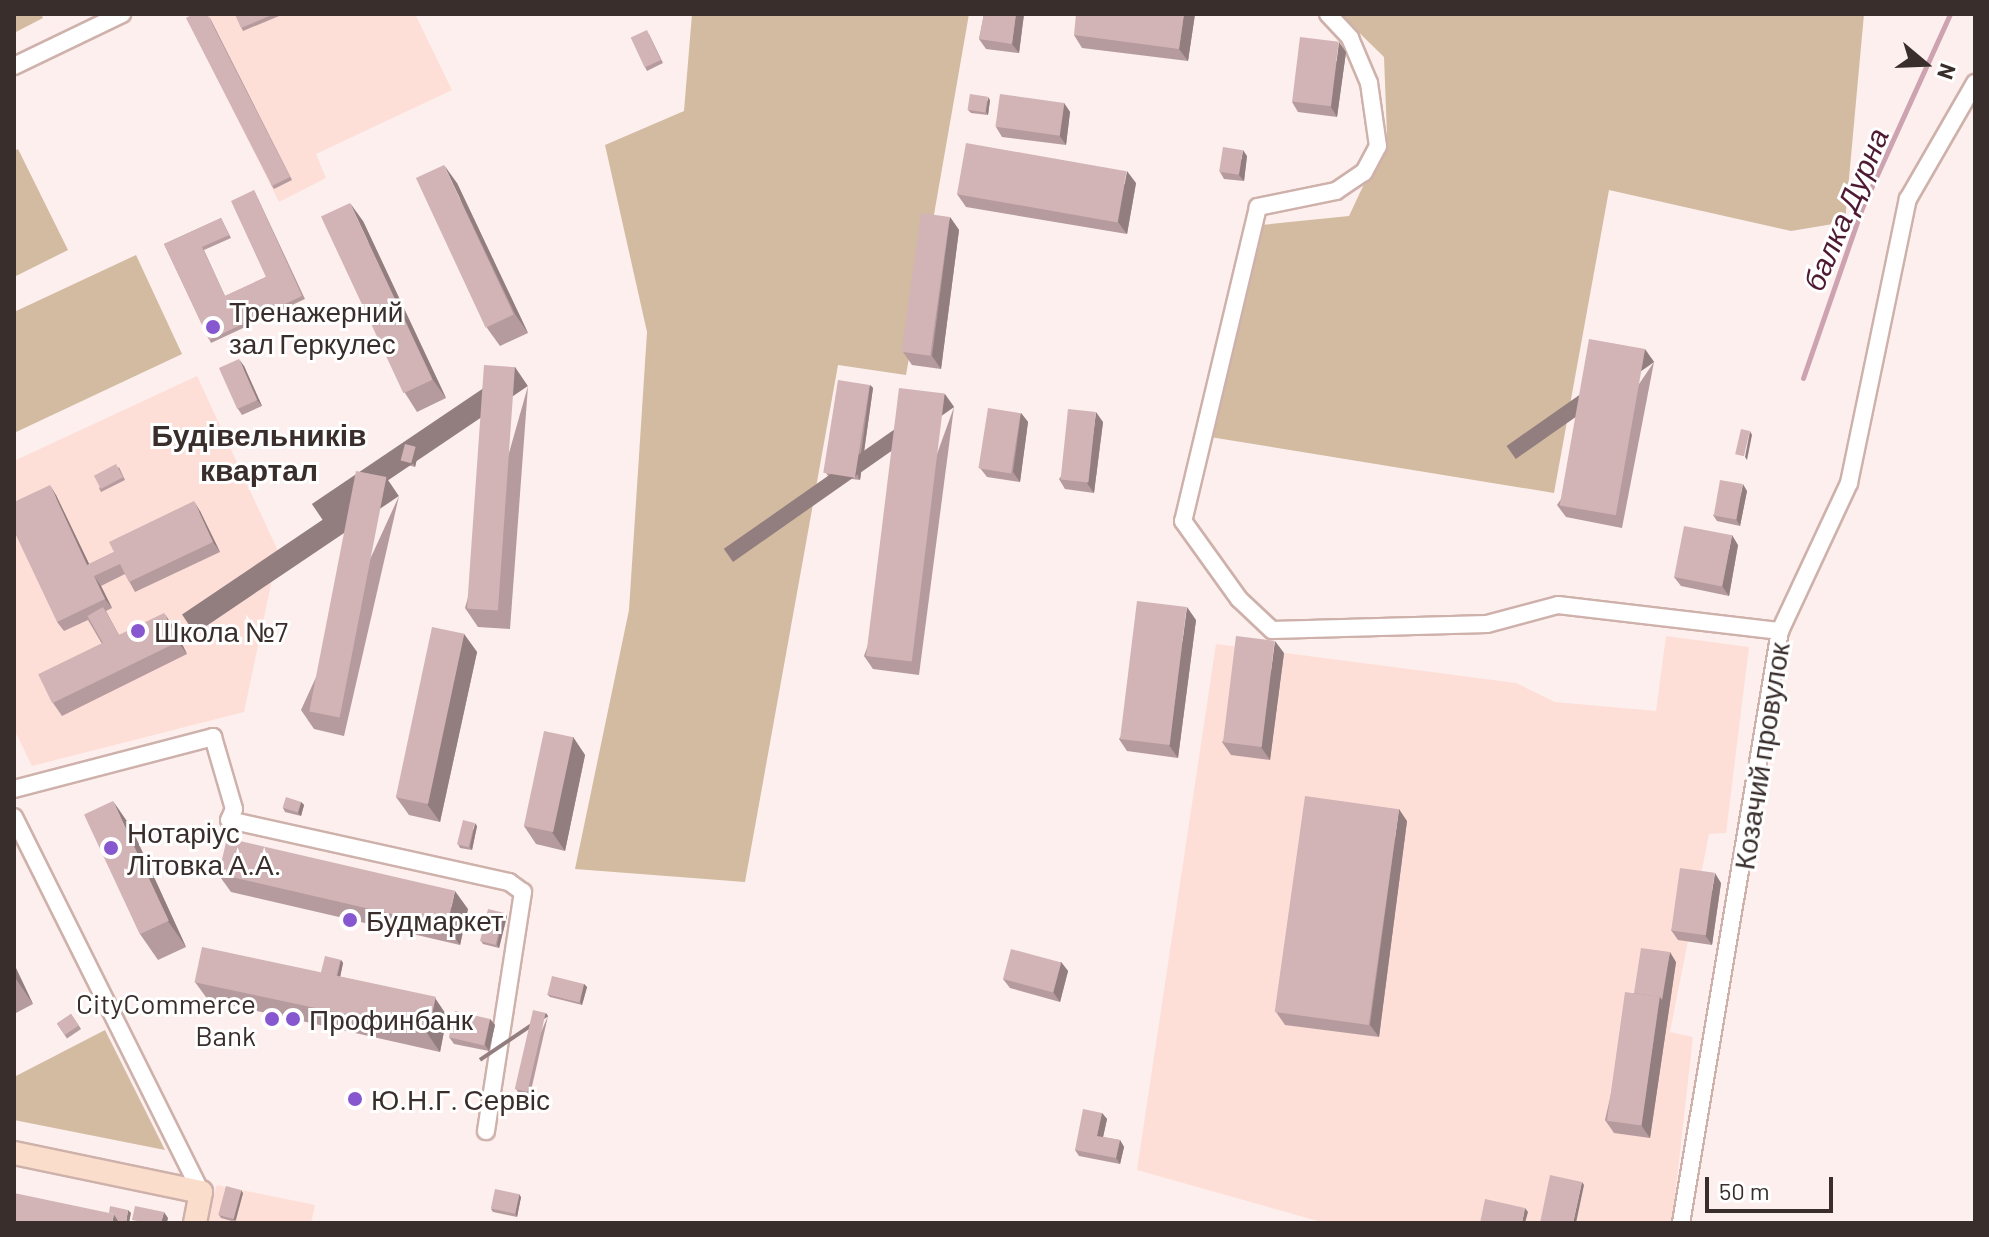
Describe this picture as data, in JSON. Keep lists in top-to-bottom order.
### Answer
{
  "streets": {
    "street": ["Козачий провулок"]
  },
  "districts": ["Будівельників квартал"],
  "water": ["балка Дурна"],
  "places": [
    "Тренажерний зал Геркулес",
    "Школа №7",
    "Нотаріус Літовка А.А.",
    "Будмаркет",
    "CityCommerce Bank",
    "Профинбанк",
    "Ю.Н.Г. Сервіс"
  ],
  "scale_bar": "50 m",
  "north": "right"
}
